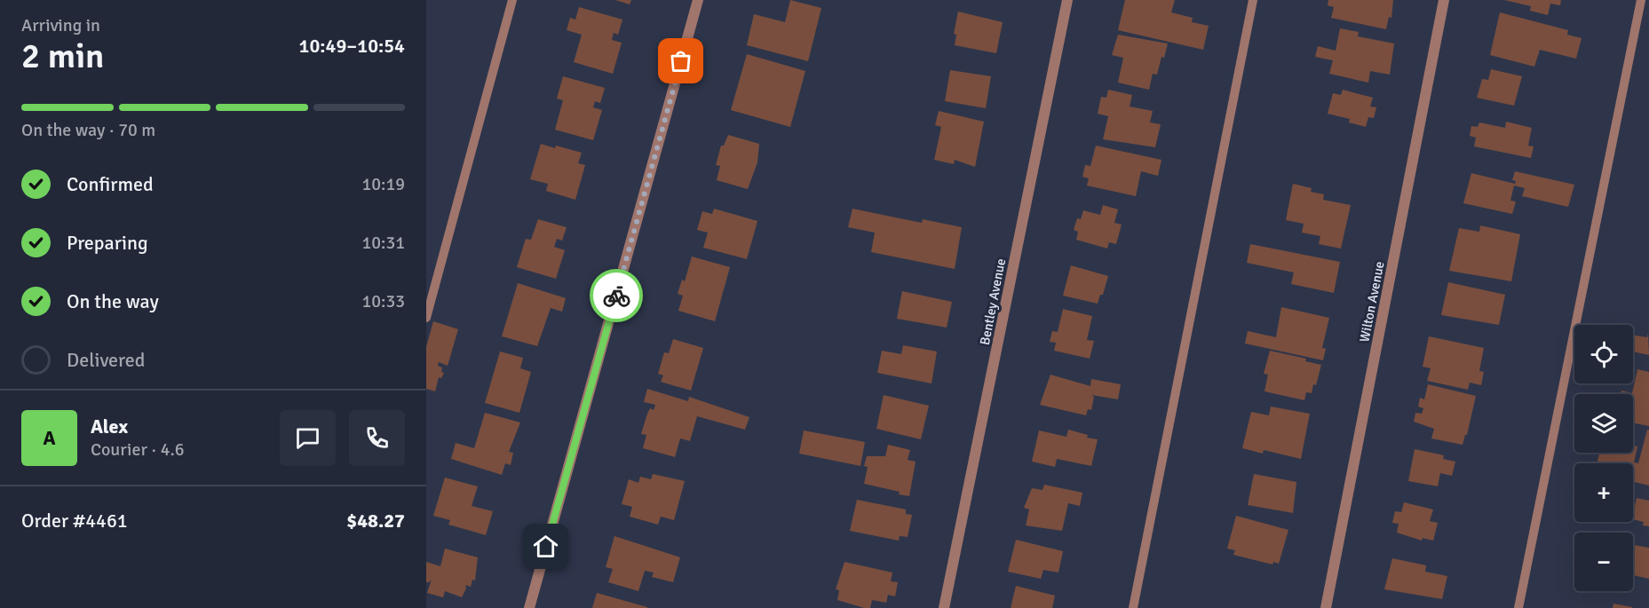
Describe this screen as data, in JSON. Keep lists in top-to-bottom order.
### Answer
{
  "streets": {
    "street": ["Bentley Avenue", "Wilton Avenue"]
  },
  "page": {
    "heading": ["2 min", "Arriving in", "10:49–10:54"],
    "panel": [
      "Alex",
      "Courier · 4.6",
      "Order #4461",
      "$48.27"
    ],
    "bar": "On the way · 70 m",
    "list": [
      ["Confirmed", "10:19"],
      ["Preparing", "10:31"],
      ["On the way", "10:33"],
      "Delivered"
    ],
    "map_buttons": ["+", "−"],
    "round": "A"
  }
}
